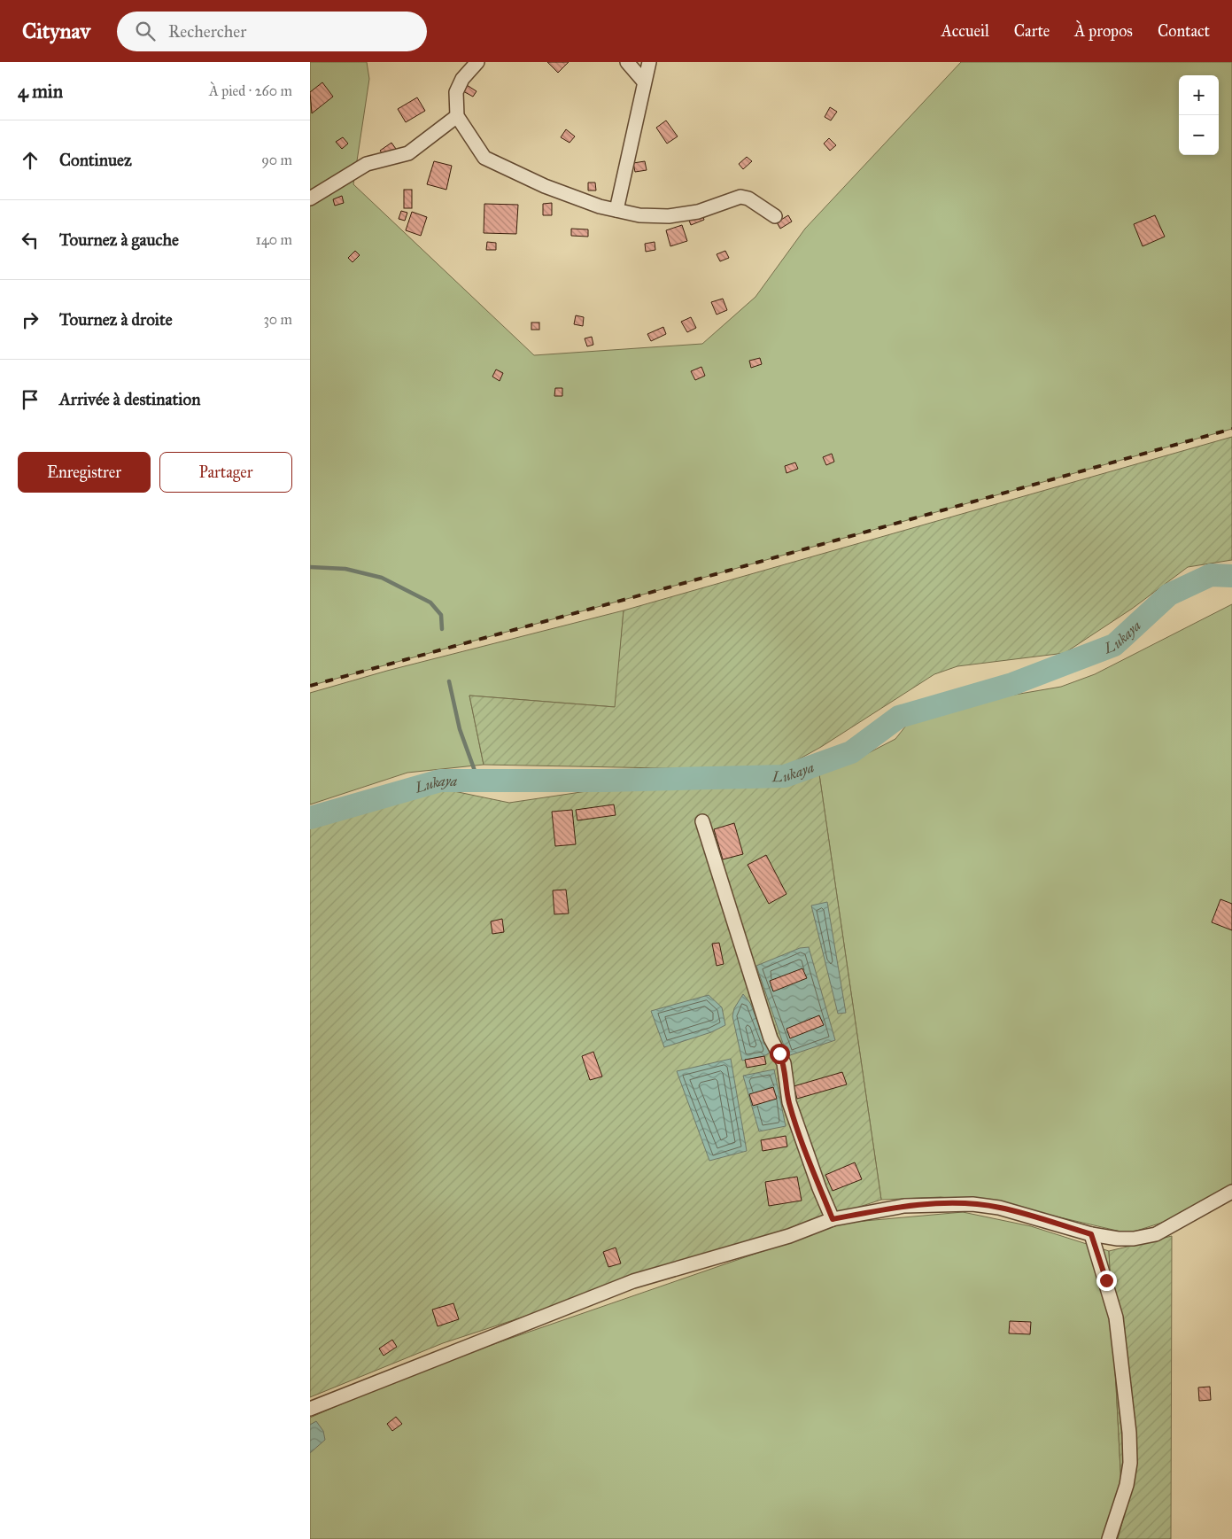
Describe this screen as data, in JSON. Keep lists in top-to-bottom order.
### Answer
{
  "water": ["Lukaya"],
  "page": {
    "header": "Citynav",
    "search": "Rechercher",
    "nav": [
      "Accueil",
      "Carte",
      "À propos",
      "Contact"
    ],
    "heading": ["4 min", "À pied · 260 m"],
    "map_buttons": ["+", "−"],
    "list": [
      ["Continuez", "90 m"],
      ["Tournez à gauche", "140 m"],
      ["Tournez à droite", "30 m"],
      "Arrivée à destination"
    ],
    "buttons": ["Enregistrer", "Partager"]
  }
}
